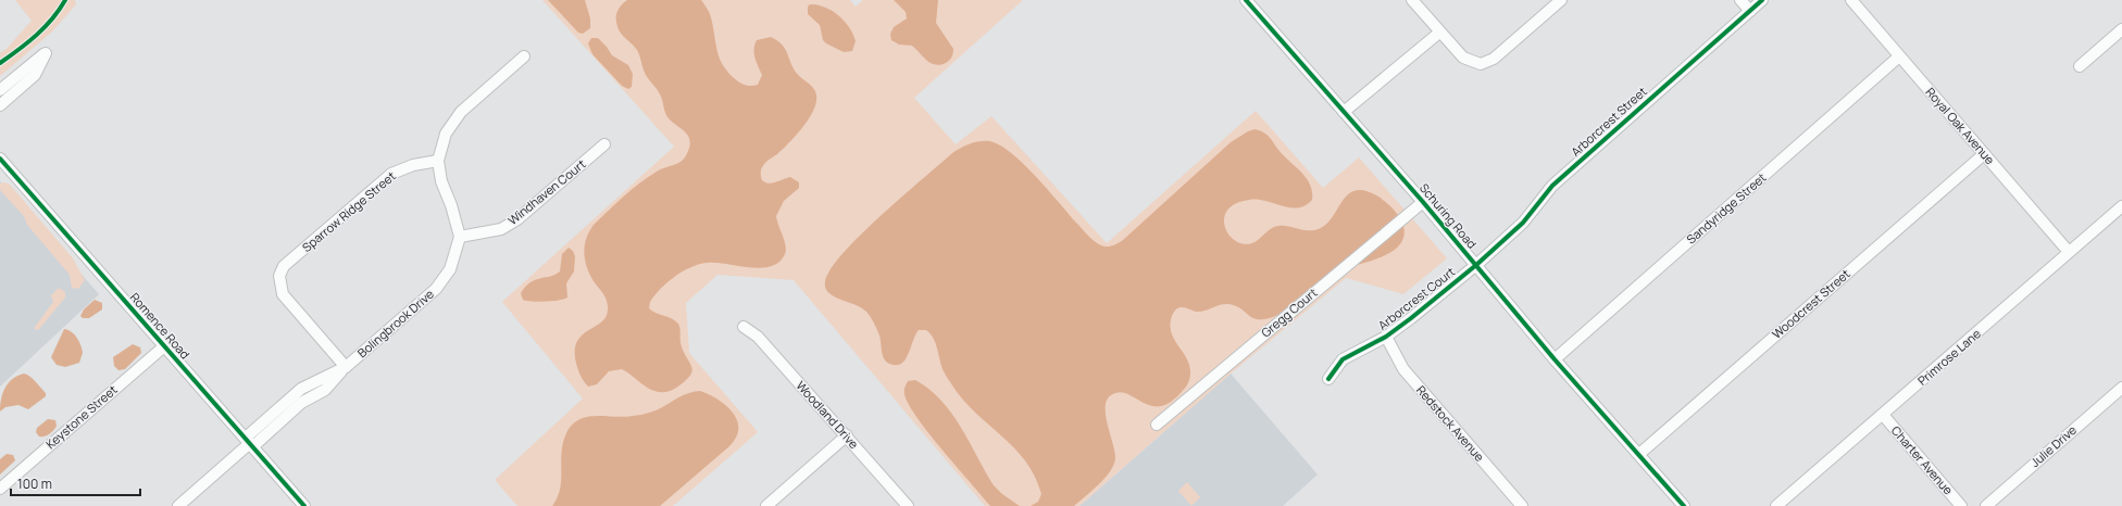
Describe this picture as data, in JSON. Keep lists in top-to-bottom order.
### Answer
{
  "streets": {
    "street": [
      "Arborcrest Street",
      "Royal Oak Avenue",
      "Windhaven Court",
      "Sandyridge Street",
      "Sparrow Ridge Street",
      "Schuring Road",
      "Arborcrest Court",
      "Woodcrest Street",
      "Gregg Court",
      "Bolingbrook Drive",
      "Romence Road",
      "Primrose Lane",
      "Woodland Drive",
      "Keystone Street",
      "Redstock Avenue",
      "Julie Drive",
      "Charter Avenue"
    ]
  },
  "crossings": [
    ["Arborcrest Street", "Schuring Road"],
    ["Arborcrest Street", "Arborcrest Court"],
    ["Royal Oak Avenue", "Sandyridge Street"],
    ["Royal Oak Avenue", "Woodcrest Street"],
    ["Royal Oak Avenue", "Primrose Lane"],
    ["Windhaven Court", "Bolingbrook Drive"],
    ["Sandyridge Street", "Schuring Road"],
    ["Sparrow Ridge Street", "Bolingbrook Drive"],
    ["Schuring Road", "Arborcrest Court"],
    ["Schuring Road", "Woodcrest Street"],
    ["Schuring Road", "Gregg Court"],
    ["Arborcrest Court", "Redstock Avenue"],
    ["Bolingbrook Drive", "Romence Road"],
    ["Romence Road", "Keystone Street"],
    ["Primrose Lane", "Charter Avenue"]
  ],
  "scale_bar": "100 m"
}
